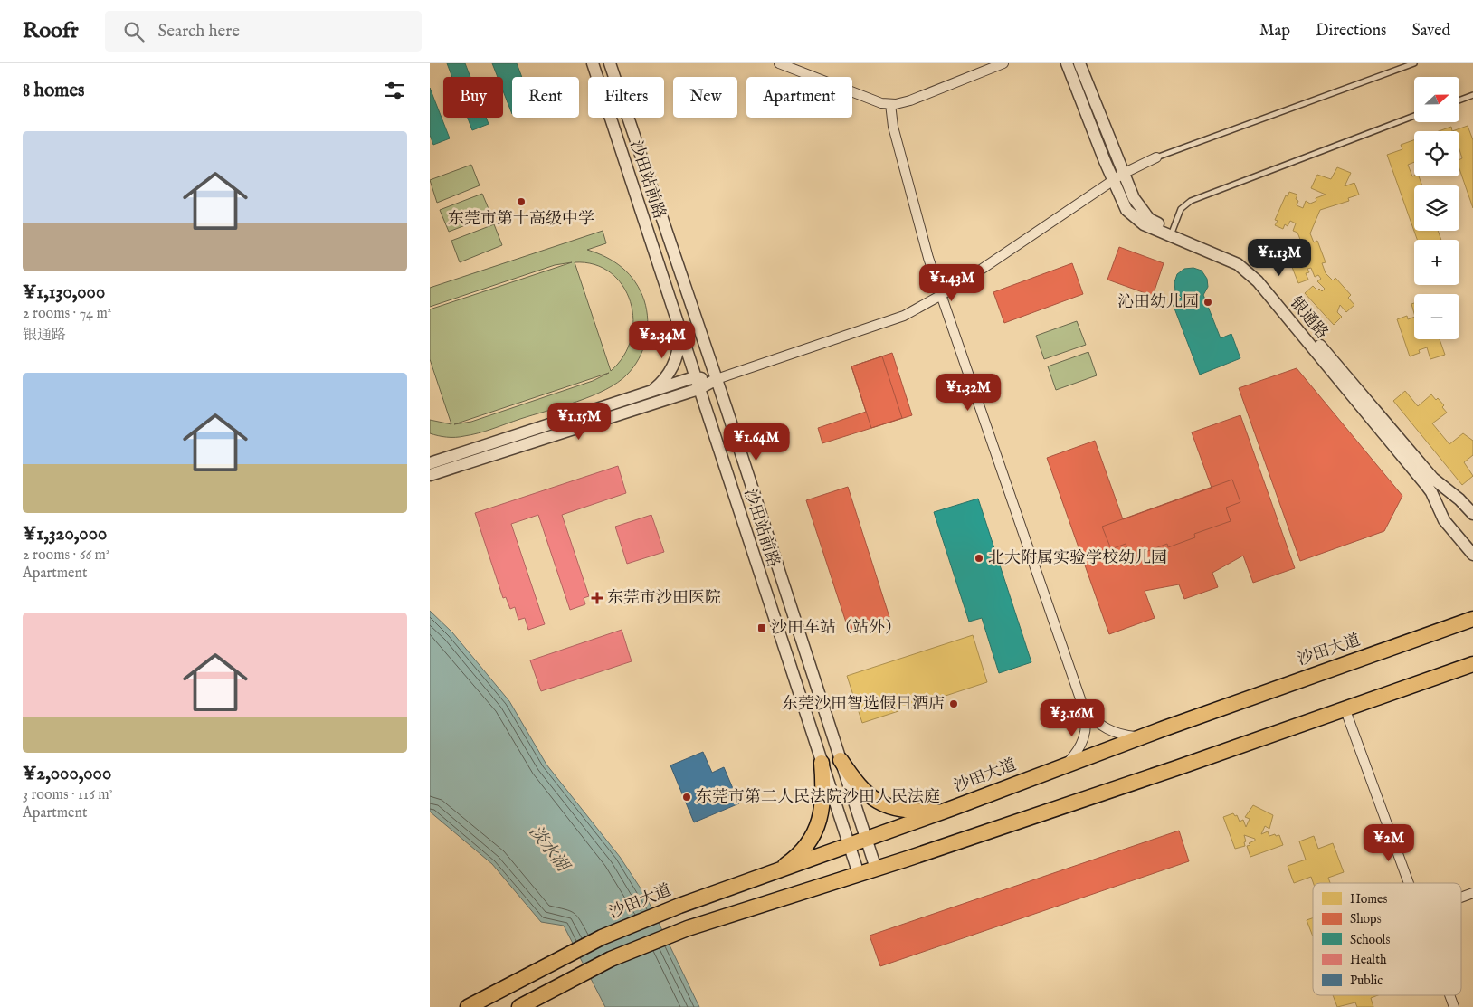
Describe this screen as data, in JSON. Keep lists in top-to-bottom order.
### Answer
{
  "streets": {
    "main road": ["沙田大道"],
    "street": ["沙田站前路", "银通路"]
  },
  "crossings": [
    ["沙田站前路", "沙田大道"]
  ],
  "water": ["淡水湖"],
  "places": {
    "other": [
      "东莞市第十高级中学",
      "沁田幼儿园",
      "北大附属实验学校幼儿园",
      "东莞沙田智选假日酒店",
      "东莞市第二人民法院沙田人民法庭"
    ],
    "health": ["东莞市沙田医院"],
    "transit": ["沙田车站（站外）"]
  },
  "legend": [
    "Homes",
    "Shops",
    "Schools",
    "Health",
    "Public"
  ],
  "north": "right",
  "page": {
    "header": "Roofr",
    "search": "Search here",
    "nav": ["Map", "Directions", "Saved"],
    "heading": "8 homes",
    "map_buttons": ["+", "−"],
    "chip": [
      "Buy",
      "Rent",
      "Filters",
      "New",
      "Apartment"
    ],
    "list": [
      {
        "name": "¥1,130,000",
        "note": "2 rooms · 74 m² · 银通路"
      },
      {
        "name": "¥1,320,000",
        "note": "2 rooms · 66 m² · Apartment"
      },
      {
        "name": "¥2,000,000",
        "note": "3 rooms · 116 m² · Apartment"
      }
    ],
    "price": [
      "¥1.13M",
      "¥1.43M",
      "¥2.34M",
      "¥1.32M",
      "¥1.15M",
      "¥1.64M",
      "¥3.16M",
      "¥2M"
    ]
  }
}
